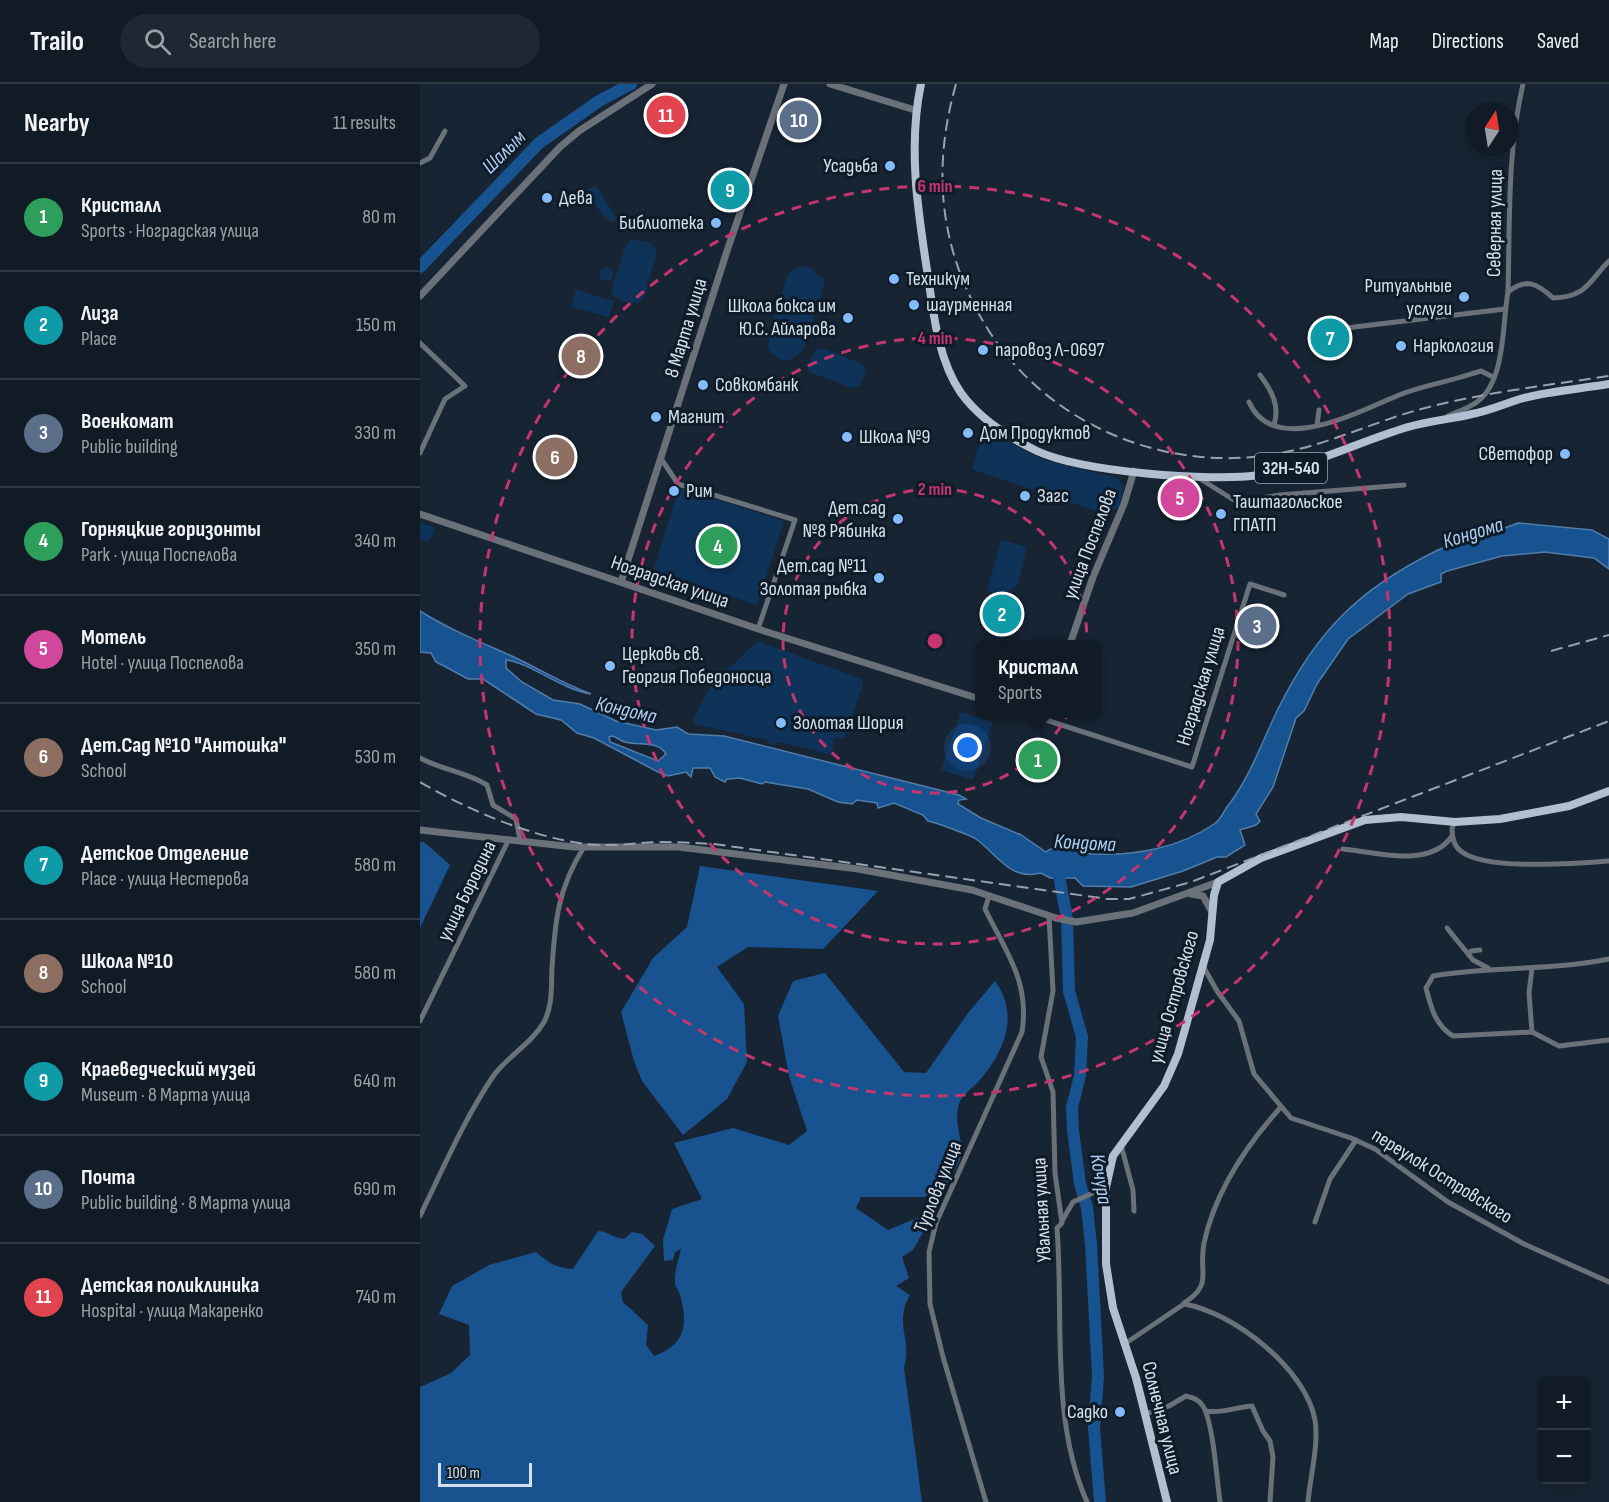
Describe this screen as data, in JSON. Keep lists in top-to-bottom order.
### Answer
{
  "streets": {
    "main road": [
      "32Н-540",
      "улица Поспелова",
      "улица Островского",
      "Солнечная улица"
    ],
    "street": [
      "Северная улица",
      "8 Марта улица",
      "Ноградская улица",
      "улица Бородина",
      "переулок Островского",
      "Турлова улица",
      "Увальная улица"
    ]
  },
  "crossings": [
    ["Северная улица", "32Н-540"],
    ["8 Марта улица", "Ноградская улица"],
    ["32Н-540", "улица Поспелова"],
    ["улица Островского", "переулок Островского"],
    ["улица Островского", "Солнечная улица"]
  ],
  "water": ["Шалым", "Кондома", "Кочура"],
  "places": [
    "Усадьба",
    "Дева",
    "Библиотека",
    "Техникум",
    "Ритуальные услуги",
    "шаурменная",
    "Школа бокса им Ю.С. Айларова",
    "Наркология",
    "паровоз Л-0697",
    "Совкомбанк",
    "Магнит",
    "Дом Продуктов",
    "Школа №9",
    "Светофор",
    "Рим",
    "Загс",
    "Таштагольское ГПАТП",
    "Дет.сад №8 Рябинка",
    "Дет.сад №11 Золотая рыбка",
    "Церковь св. Георгия Победоносца",
    "Золотая Шория",
    "Садко"
  ],
  "scale_bar": "100 m",
  "north": "top",
  "page": {
    "header": "Trailo",
    "search": "Search here",
    "nav": ["Map", "Directions", "Saved"],
    "heading": ["Nearby", "11 results"],
    "pins": [
      "11",
      "10",
      "9",
      "7",
      "8",
      "6",
      "5",
      "4",
      "2",
      "3",
      "1"
    ],
    "list": [
      {
        "mark": "1",
        "name": "Кристалл",
        "note": "Sports · Ноградская улица",
        "value": "80 m"
      },
      {
        "mark": "2",
        "name": "Лиза",
        "note": "Place",
        "value": "150 m"
      },
      {
        "mark": "3",
        "name": "Военкомат",
        "note": "Public building",
        "value": "330 m"
      },
      {
        "mark": "4",
        "name": "Горняцкие горизонты",
        "note": "Park · улица Поспелова",
        "value": "340 m"
      },
      {
        "mark": "5",
        "name": "Мотель",
        "note": "Hotel · улица Поспелова",
        "value": "350 m"
      },
      {
        "mark": "6",
        "name": "Дет.Сад №10 \"Антошка\"",
        "note": "School",
        "value": "530 m"
      },
      {
        "mark": "7",
        "name": "Детское Отделение",
        "note": "Place · улица Нестерова",
        "value": "580 m"
      },
      {
        "mark": "8",
        "name": "Школа №10",
        "note": "School",
        "value": "580 m"
      },
      {
        "mark": "9",
        "name": "Краеведческий музей",
        "note": "Museum · 8 Марта улица",
        "value": "640 m"
      },
      {
        "mark": "10",
        "name": "Почта",
        "note": "Public building · 8 Марта улица",
        "value": "690 m"
      },
      {
        "mark": "11",
        "name": "Детская поликлиника",
        "note": "Hospital · улица Макаренко",
        "value": "740 m"
      }
    ],
    "popup": ["Кристалл", "Sports"],
    "map_buttons": ["+", "−"],
    "scale": "100 m"
  },
  "rings": ["6 min", "4 min", "2 min"]
}
